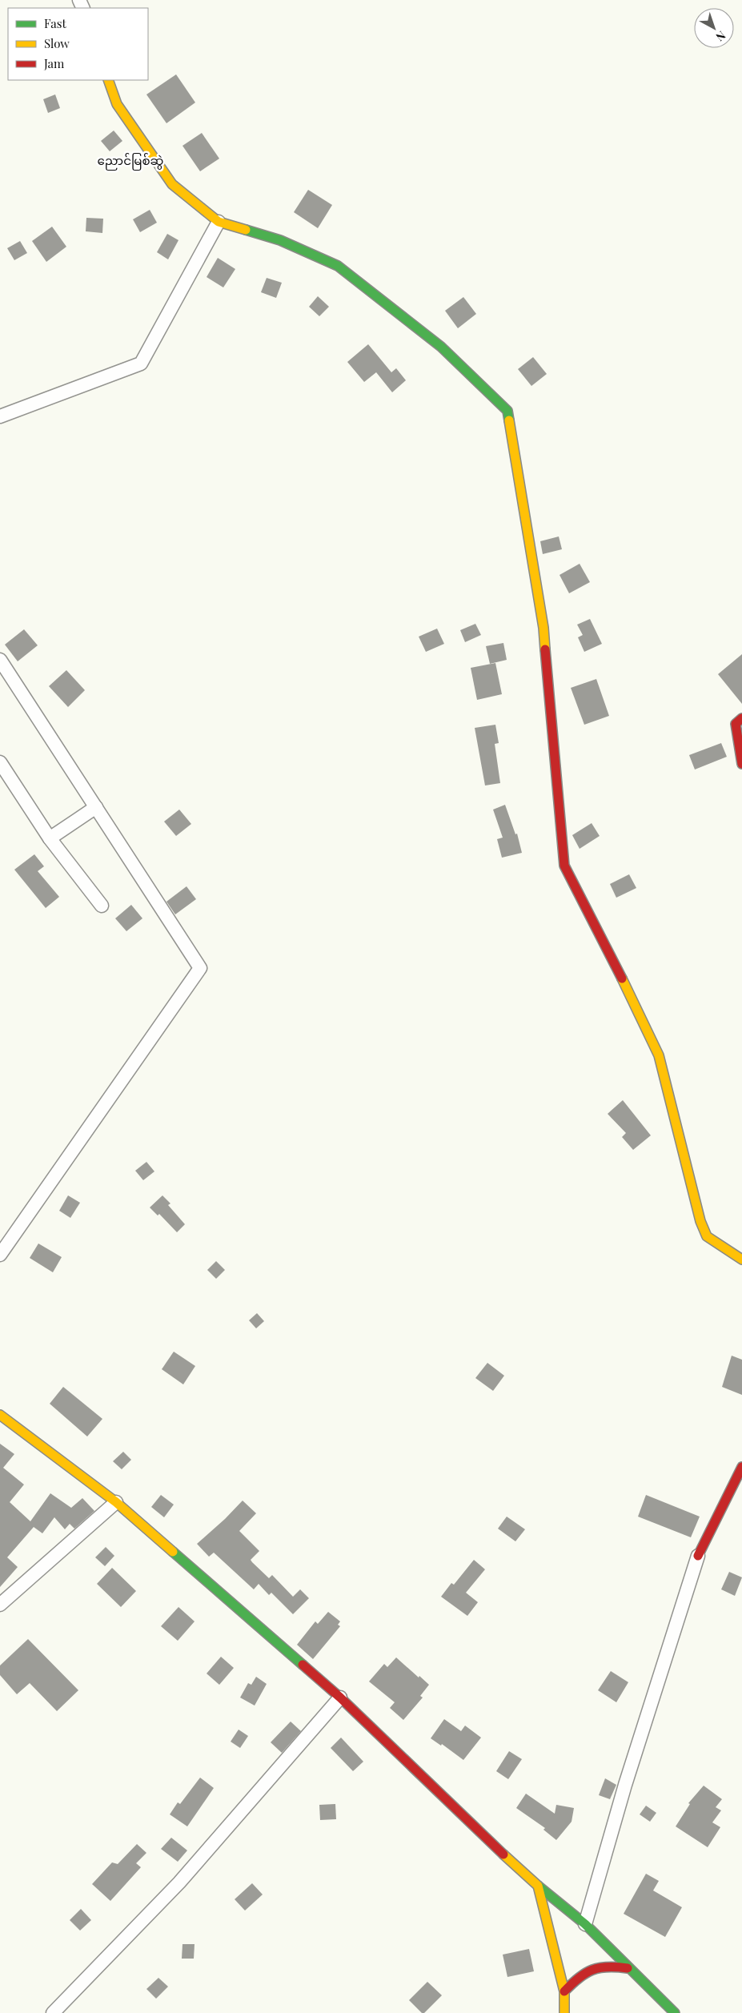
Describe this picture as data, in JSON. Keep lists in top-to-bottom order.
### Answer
{
  "districts": ["ညောင်မြစ်ဆွဲ"],
  "legend": ["Fast", "Slow", "Jam"],
  "north": "bottom right"
}
